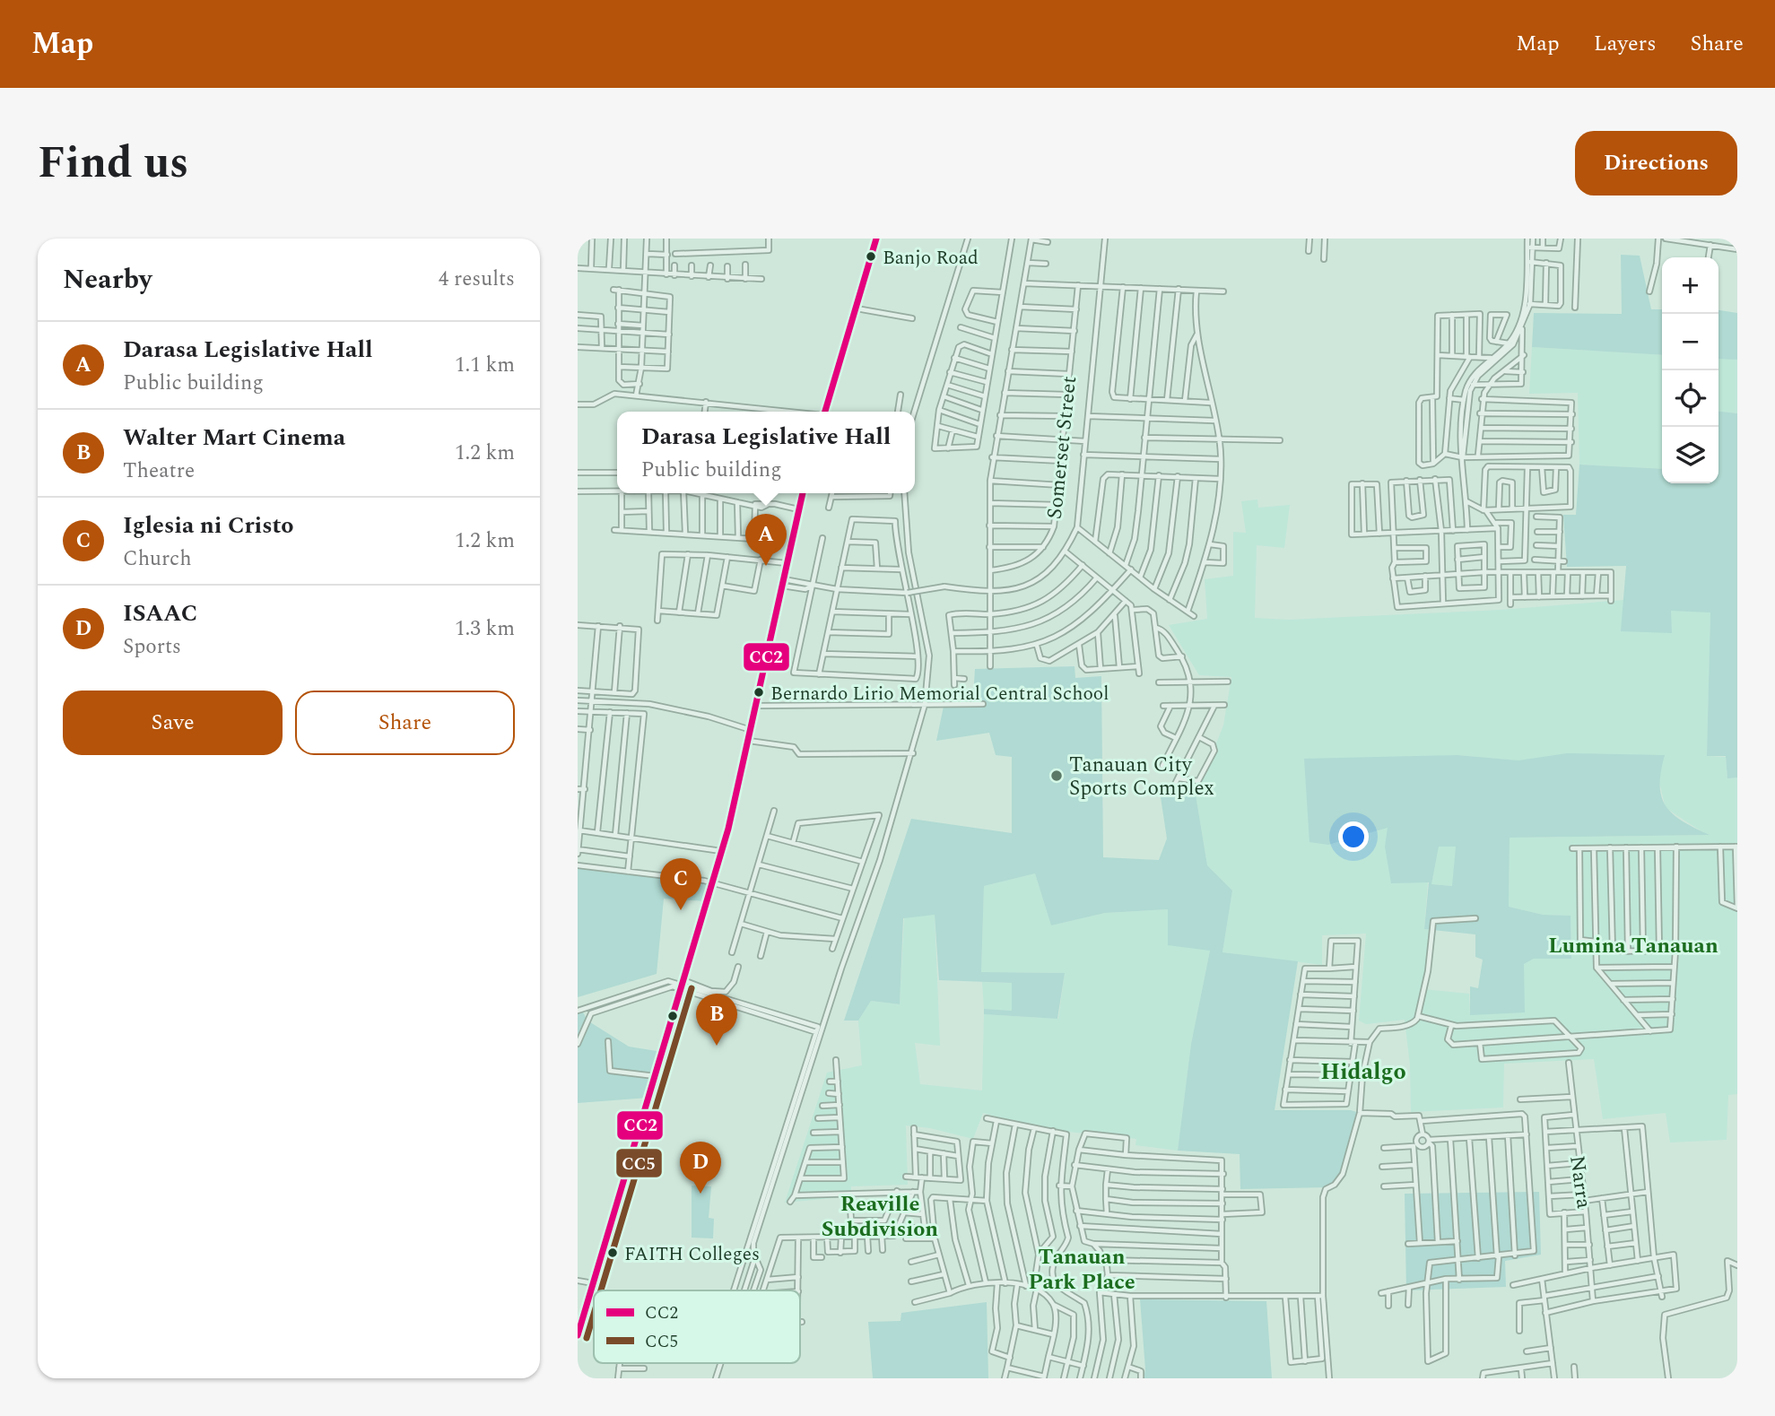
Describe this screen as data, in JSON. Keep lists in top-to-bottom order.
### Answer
{
  "streets": {
    "street": ["Somerset Street", "Narra"]
  },
  "districts": [
    "Lumina Tanauan",
    "Hidalgo",
    "Reaville Subdivision",
    "Tanauan Park Place"
  ],
  "places": [
    "Banjo Road",
    "Bernardo Lirio Memorial Central School",
    "Tanauan City Sports Complex",
    "FAITH Colleges"
  ],
  "lines": ["transit line CC2", "transit line CC5"],
  "legend": ["CC2", "CC5"],
  "page": {
    "header": "Map",
    "nav": ["Map", "Layers", "Share"],
    "title": "Find us",
    "buttons": [
      "Directions",
      ["Save", "Share"]
    ],
    "heading": ["Nearby", "4 results"],
    "map_buttons": ["+", "−"],
    "list": [
      {
        "mark": "A",
        "name": "Darasa Legislative Hall",
        "note": "Public building",
        "value": "1.1 km"
      },
      {
        "mark": "B",
        "name": "Walter Mart Cinema",
        "note": "Theatre",
        "value": "1.2 km"
      },
      {
        "mark": "C",
        "name": "Iglesia ni Cristo",
        "note": "Church",
        "value": "1.2 km"
      },
      {
        "mark": "D",
        "name": "ISAAC",
        "note": "Sports",
        "value": "1.3 km"
      }
    ],
    "popup": ["Darasa Legislative Hall", "Public building"],
    "pins": [
      "A",
      "C",
      "B",
      "D"
    ]
  }
}
